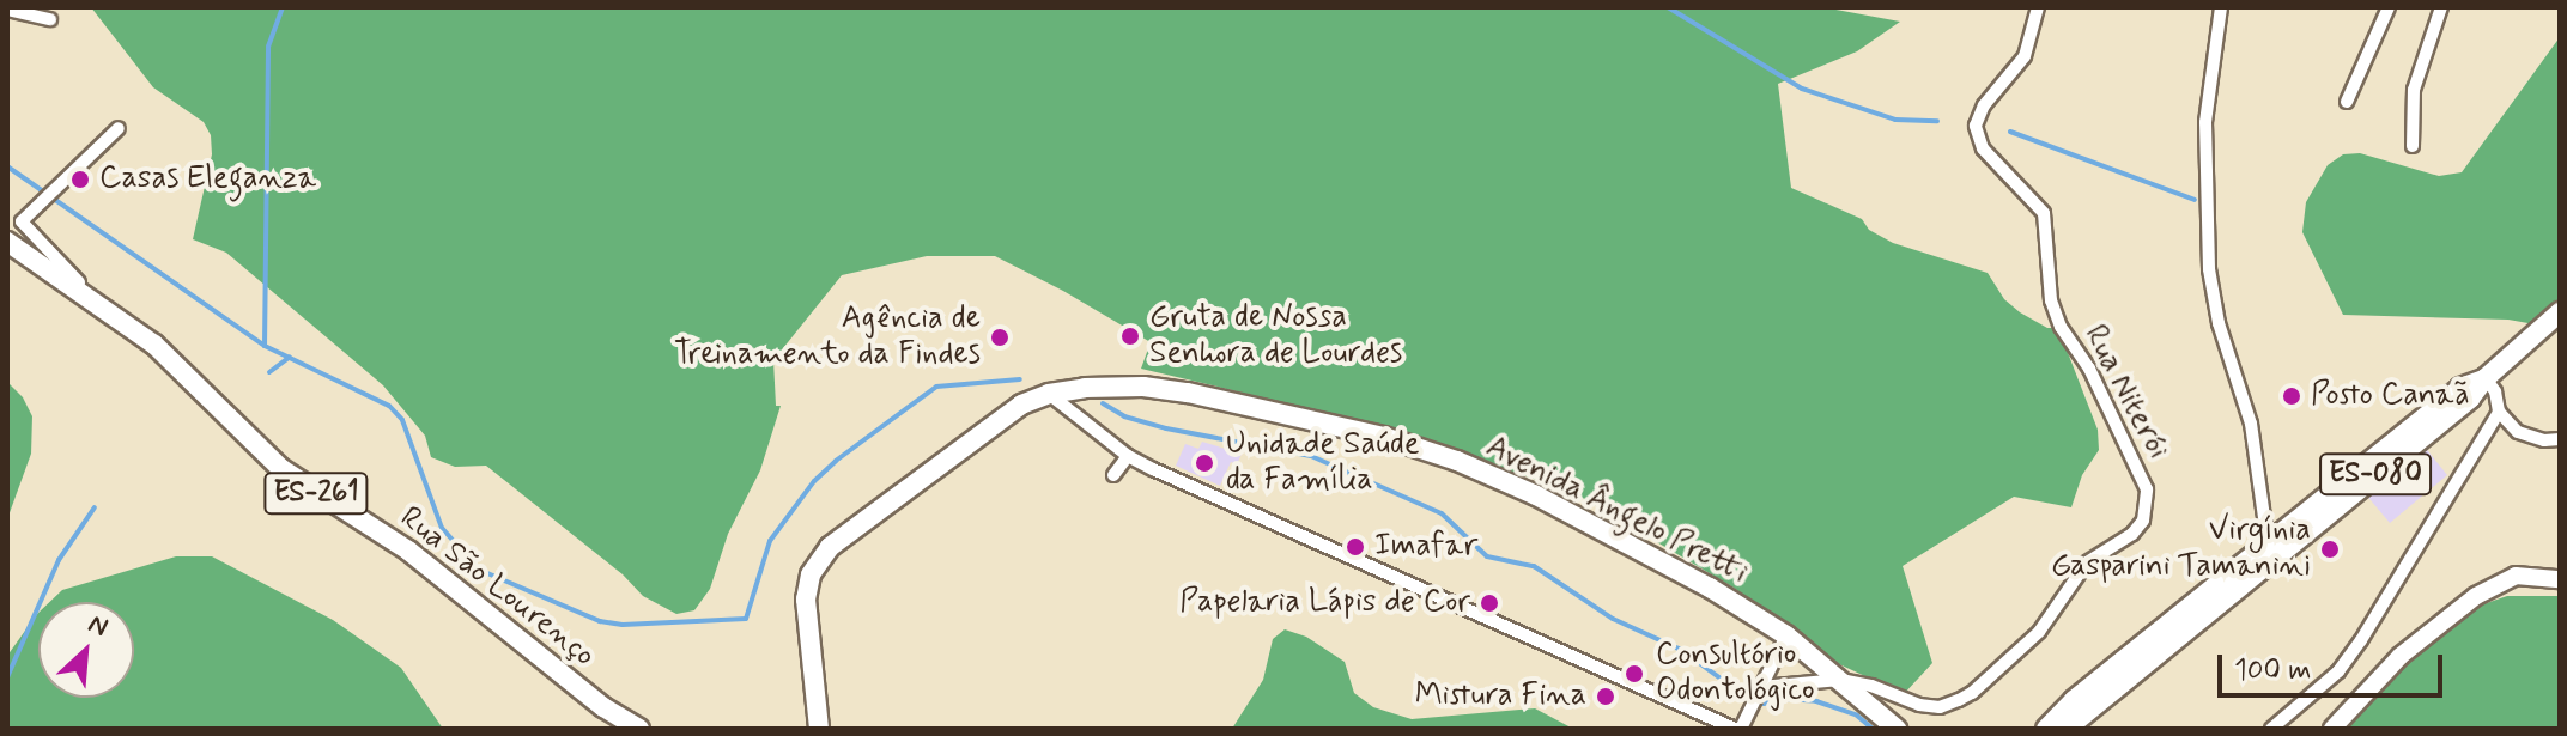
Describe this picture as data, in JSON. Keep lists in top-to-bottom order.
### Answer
{
  "streets": {
    "main road": [
      "ES-080",
      "ES-261",
      "Avenida Ângelo Pretti",
      "Rua São Lourenço"
    ],
    "street": ["Rua Niterói"]
  },
  "crossings": [
    ["Rua Niterói", "Avenida Ângelo Pretti"]
  ],
  "places": [
    "Casas Eleganza",
    "Gruta de Nossa Senhora de Lourdes",
    "Agência de Treinamento da Findes",
    "Posto Canaã",
    "Unidade Saúde da Família",
    "Imafar",
    "Virgínia Gasparini Tamanini",
    "Papelaria Lápis de Cor",
    "Consultório Odontológico",
    "Mistura Fina"
  ],
  "scale_bar": "100 m",
  "north": "top right"
}
